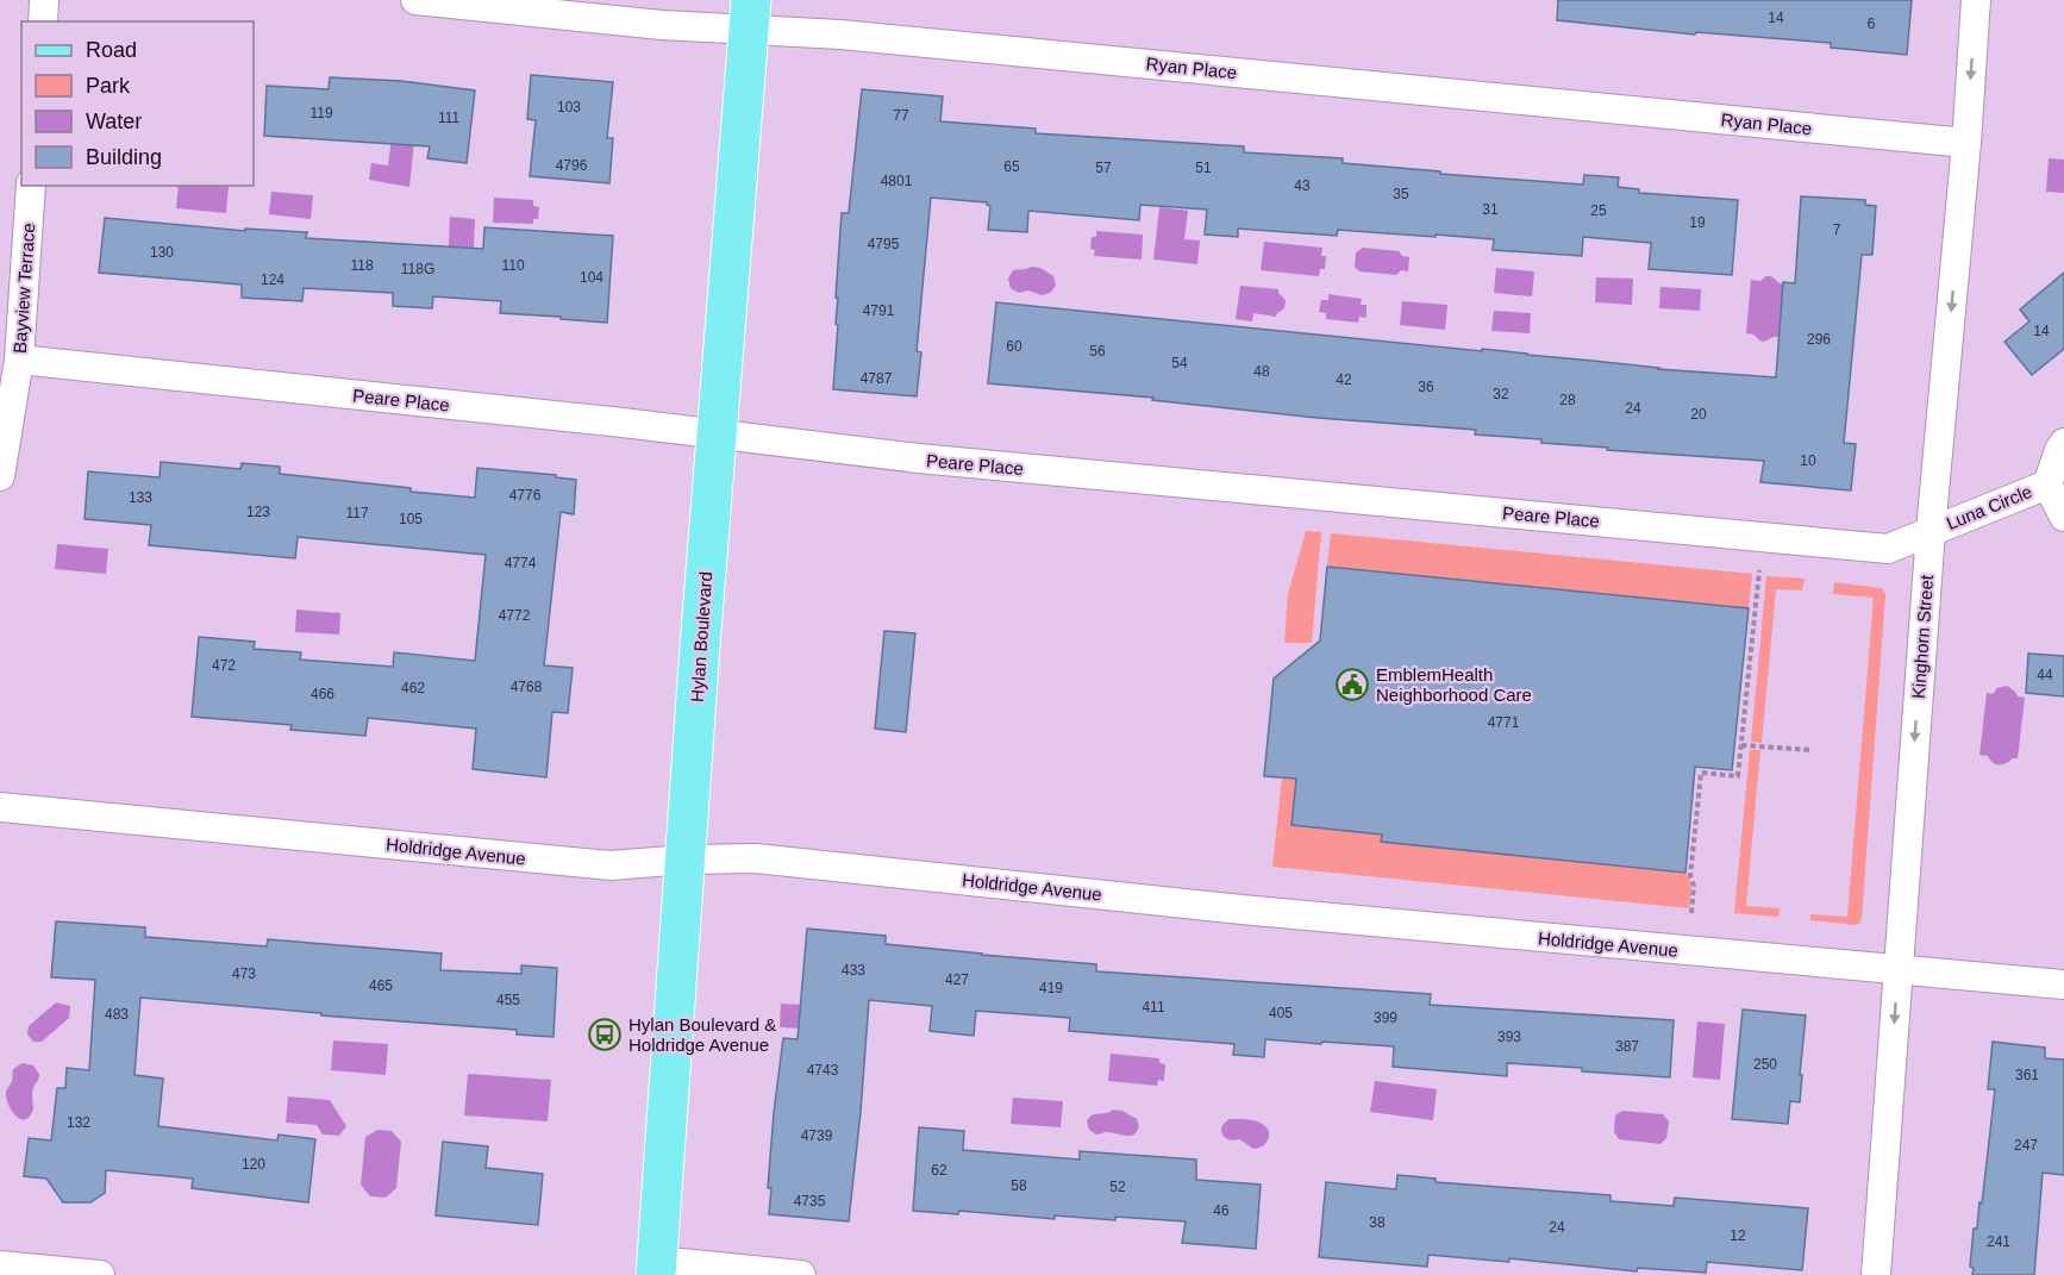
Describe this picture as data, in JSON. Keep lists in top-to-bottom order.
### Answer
{
  "streets": {
    "main road": ["Hylan Boulevard"],
    "street": [
      "Ryan Place",
      "Bayview Terrace",
      "Peare Place",
      "Luna Circle",
      "Kinghorn Street",
      "Holdridge Avenue"
    ]
  },
  "crossings": [
    ["Ryan Place", "Hylan Boulevard"],
    ["Ryan Place", "Kinghorn Street"],
    ["Bayview Terrace", "Peare Place"],
    ["Peare Place", "Luna Circle"],
    ["Peare Place", "Hylan Boulevard"],
    ["Peare Place", "Kinghorn Street"],
    ["Luna Circle", "Kinghorn Street"],
    ["Hylan Boulevard", "Holdridge Avenue"],
    ["Kinghorn Street", "Holdridge Avenue"]
  ],
  "one_way": ["Kinghorn Street"],
  "places": {
    "public building": ["EmblemHealth Neighborhood Care"],
    "bus stop": ["Hylan Boulevard & Holdridge Avenue"]
  },
  "house_numbers": [
    "14",
    "6",
    "103",
    "119",
    "77",
    "111",
    "4796",
    "65",
    "57",
    "51",
    "4801",
    "43",
    "35",
    "31",
    "25",
    "19",
    "7",
    "4795",
    "130",
    "118",
    "110",
    "118G",
    "104",
    "124",
    "4791",
    "14",
    "296",
    "60",
    "56",
    "54",
    "48",
    "4787",
    "42",
    "36",
    "32",
    "28",
    "24",
    "20",
    "10",
    "4776",
    "133",
    "123",
    "117",
    "105",
    "4774",
    "4772",
    "472",
    "44",
    "4768",
    "462",
    "466",
    "4771",
    "433",
    "473",
    "427",
    "465",
    "419",
    "455",
    "411",
    "405",
    "483",
    "399",
    "393",
    "387",
    "250",
    "4743",
    "361",
    "132",
    "4739",
    "247",
    "120",
    "62",
    "58",
    "52",
    "4735",
    "46",
    "38",
    "24",
    "12",
    "241"
  ],
  "legend": [
    "Road",
    "Park",
    "Water",
    "Building"
  ]
}
